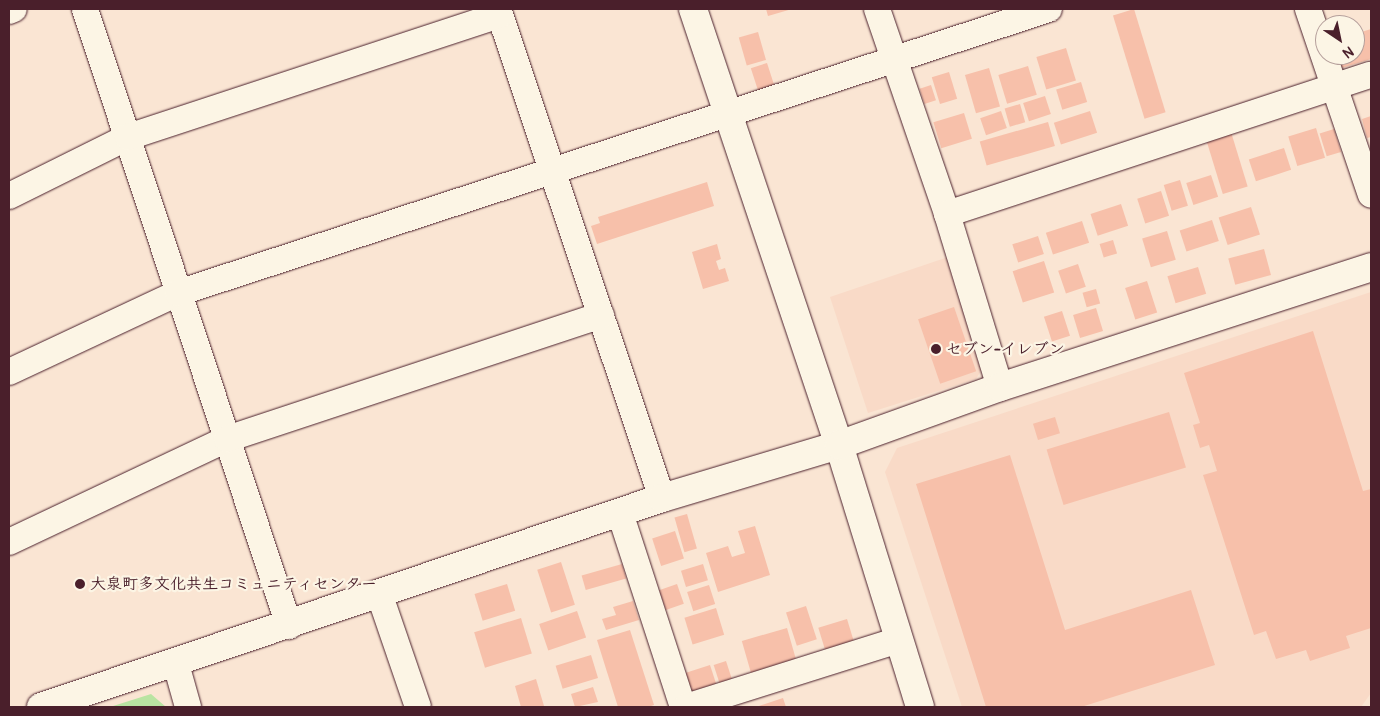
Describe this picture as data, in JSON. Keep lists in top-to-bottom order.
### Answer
{
  "places": ["セブン-イレブン", "大泉町多文化共生コミュニティセンター"],
  "north": "bottom right"
}
